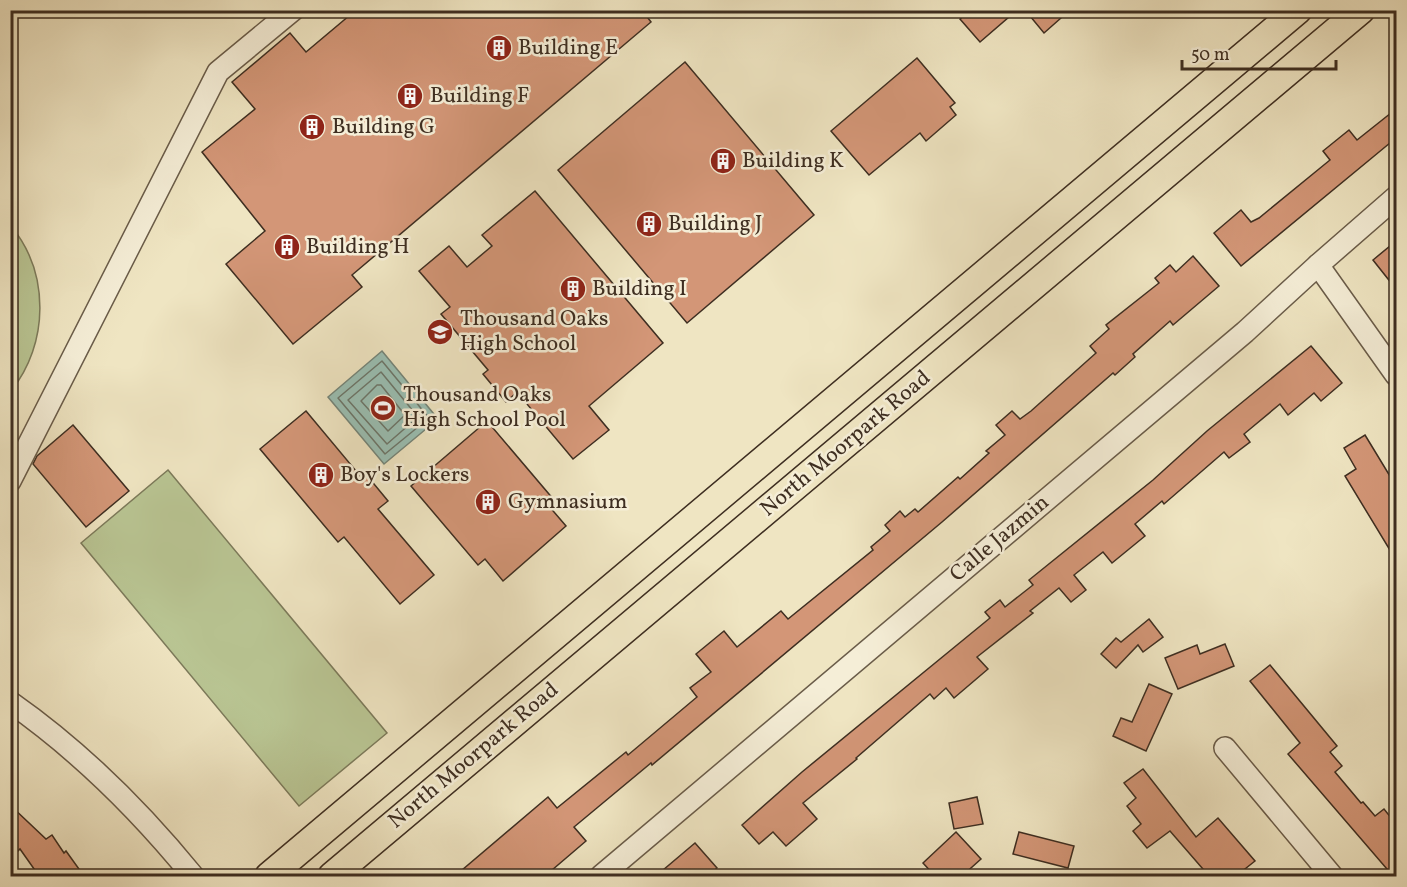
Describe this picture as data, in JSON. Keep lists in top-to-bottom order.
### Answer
{
  "streets": {
    "main road": ["North Moorpark Road"],
    "street": ["Calle Jazmin"]
  },
  "places": {
    "building": [
      "Building E",
      "Building F",
      "Building G",
      "Building K",
      "Building J",
      "Building H",
      "Building I",
      "Boy's Lockers",
      "Gymnasium"
    ],
    "school or university": ["Thousand Oaks High School"],
    "sports": ["Thousand Oaks High School Pool"]
  },
  "scale_bar": "50 m"
}
